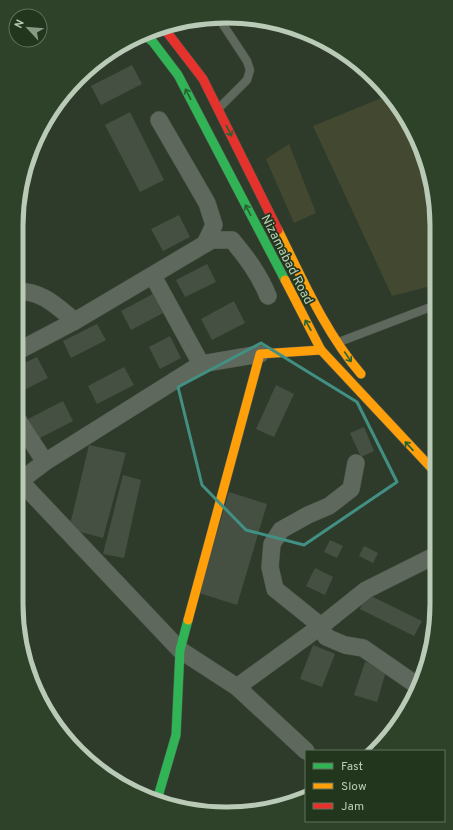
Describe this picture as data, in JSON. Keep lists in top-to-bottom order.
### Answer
{
  "streets": {
    "main road": ["Nizamabad Road"]
  },
  "legend": ["Fast", "Slow", "Jam"],
  "north": "top left"
}
